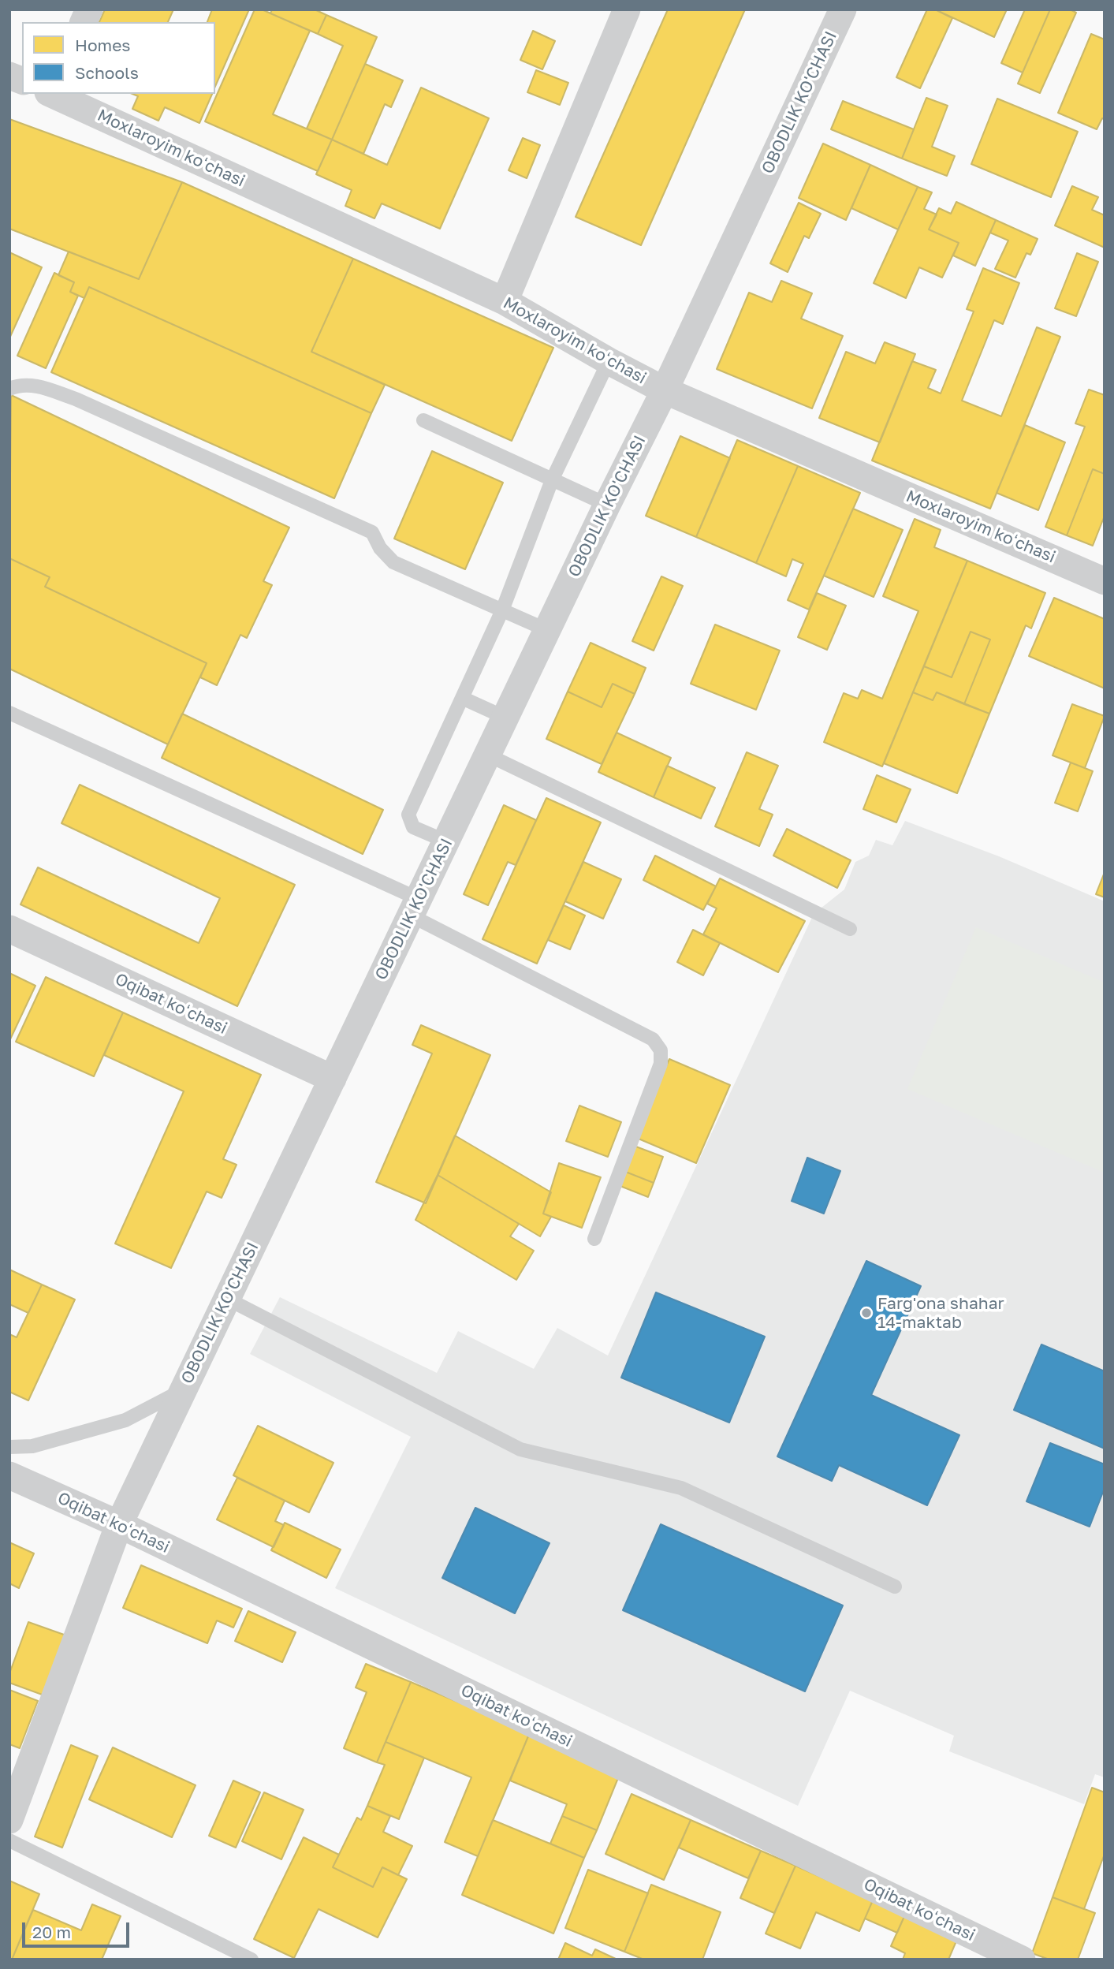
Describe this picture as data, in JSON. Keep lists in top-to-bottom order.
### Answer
{
  "streets": {
    "street": ["OBODLIK KO'CHASI", "Moxlaroyim koʻchasi", "Oqibat koʻchasi"]
  },
  "crossings": [
    ["OBODLIK KO'CHASI", "Moxlaroyim koʻchasi"],
    ["OBODLIK KO'CHASI", "Oqibat koʻchasi"]
  ],
  "places": ["Farg'ona shahar 14-maktab"],
  "legend": ["Homes", "Schools"],
  "scale_bar": "20 m"
}
